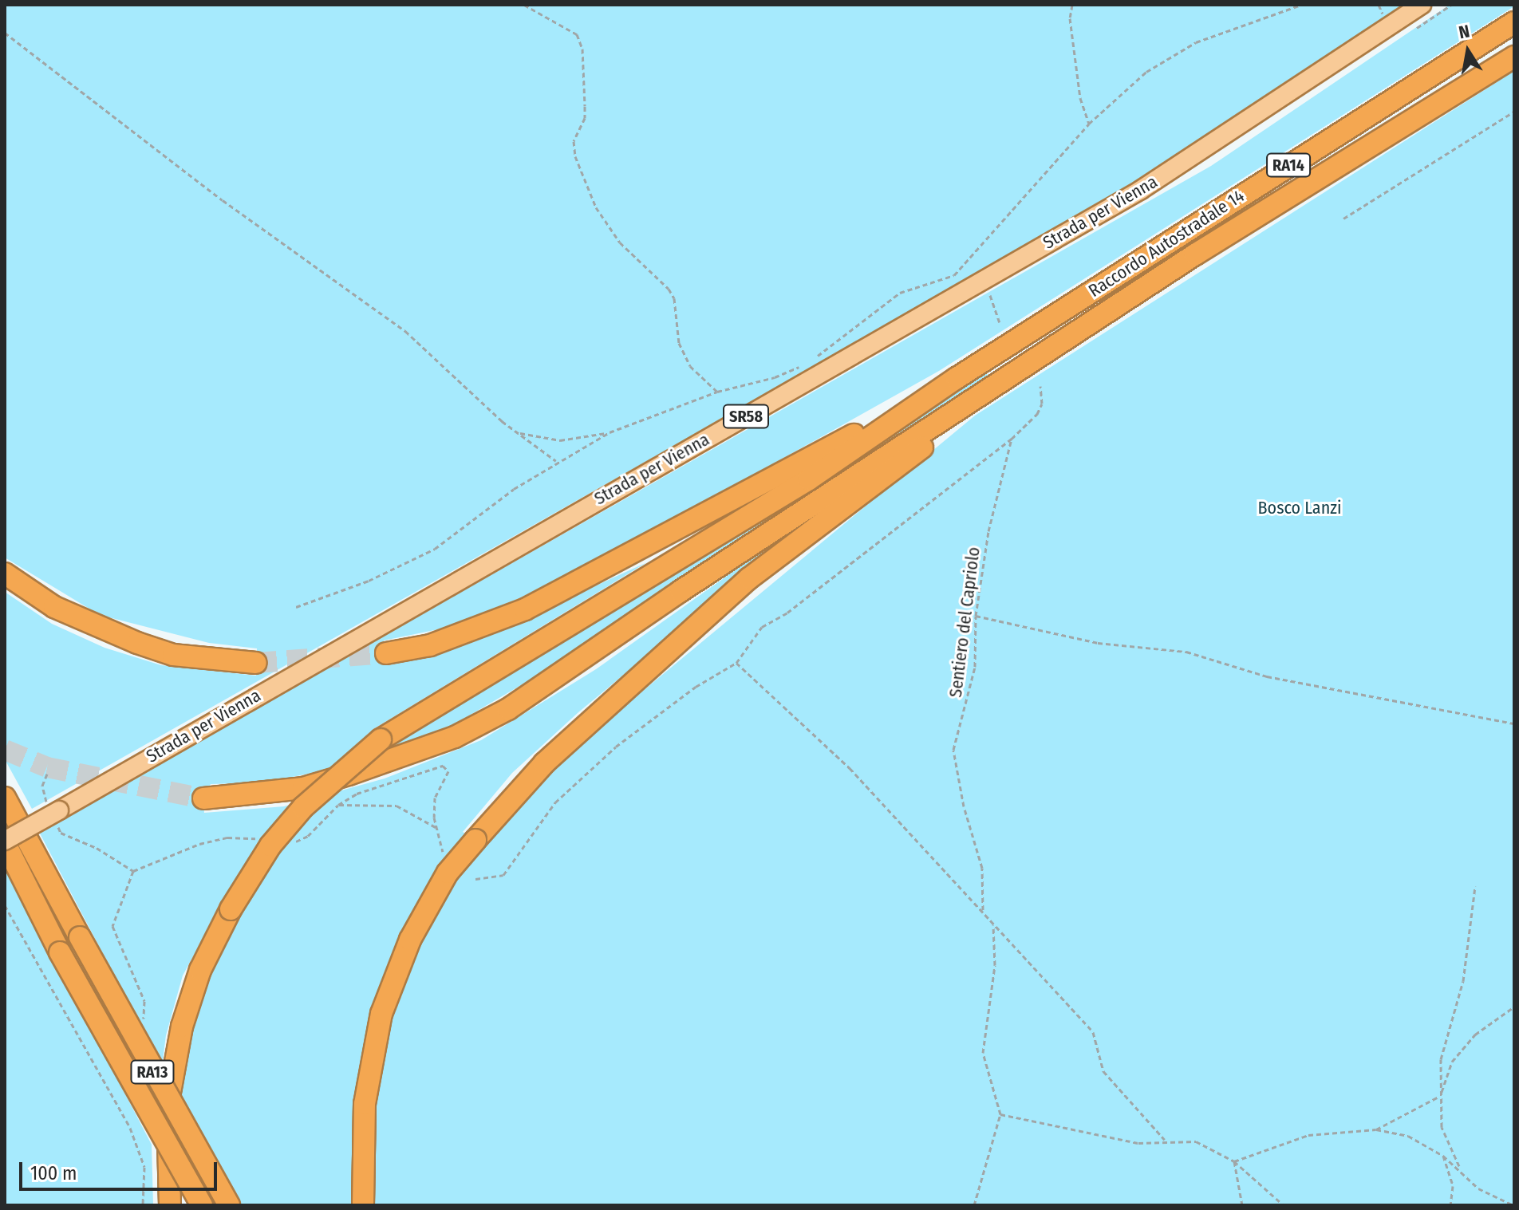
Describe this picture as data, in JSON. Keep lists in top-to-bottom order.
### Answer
{
  "streets": {
    "highway": ["RA14", "Raccordo Autostradale 14", "RA13"],
    "main road": ["Strada per Vienna", "SR58"],
    "path": ["Sentiero del Capriolo"]
  },
  "crossings": [
    ["Strada per Vienna", "RA13"]
  ],
  "parks": ["Bosco Lanzi"],
  "scale_bar": "100 m",
  "north": "top"
}
